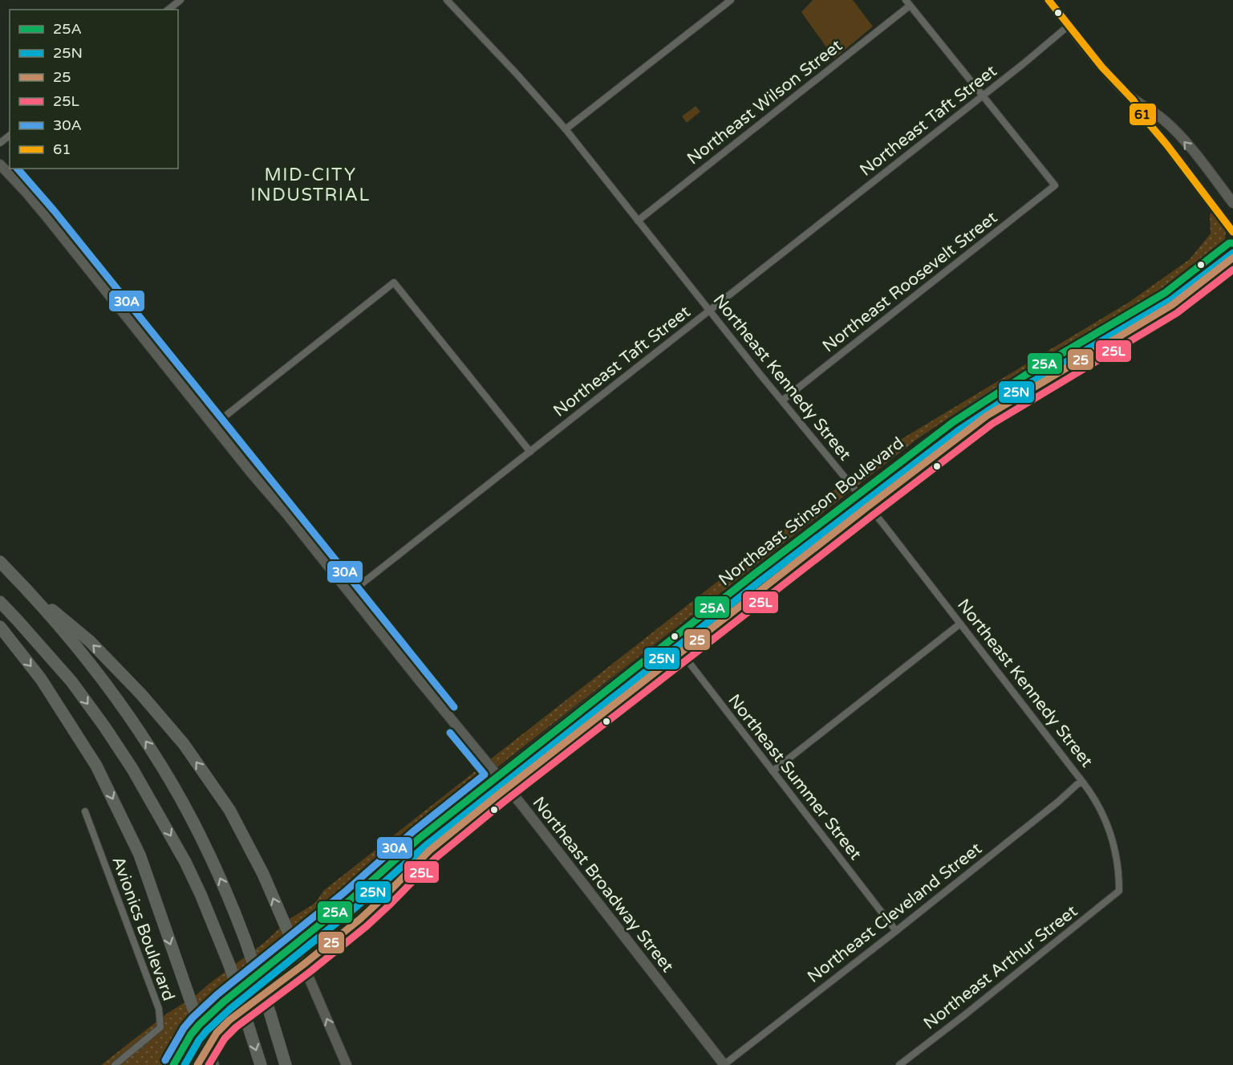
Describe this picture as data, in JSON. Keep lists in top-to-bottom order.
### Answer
{
  "streets": {
    "main road": ["Northeast Stinson Boulevard", "Northeast Broadway Street"],
    "street": [
      "Northeast Wilson Street",
      "Northeast Taft Street",
      "Northeast Roosevelt Street",
      "Northeast Kennedy Street",
      "Northeast Summer Street",
      "Northeast Cleveland Street",
      "Avionics Boulevard",
      "Northeast Arthur Street"
    ]
  },
  "crossings": [
    ["Northeast Wilson Street", "Northeast Kennedy Street"],
    ["Northeast Taft Street", "Northeast Roosevelt Street"],
    ["Northeast Taft Street", "Northeast Kennedy Street"],
    ["Northeast Taft Street", "Northeast Broadway Street"],
    ["Northeast Roosevelt Street", "Northeast Kennedy Street"],
    ["Northeast Kennedy Street", "Northeast Stinson Boulevard"],
    ["Northeast Kennedy Street", "Northeast Cleveland Street"],
    ["Northeast Kennedy Street", "Northeast Arthur Street"],
    ["Northeast Stinson Boulevard", "Northeast Summer Street"],
    ["Northeast Stinson Boulevard", "Northeast Broadway Street"],
    ["Northeast Summer Street", "Northeast Cleveland Street"],
    ["Northeast Broadway Street", "Northeast Cleveland Street"]
  ],
  "districts": ["MID-CITY INDUSTRIAL"],
  "lines": [
    "transit line 61",
    "transit line 30A",
    "transit line 25A",
    "transit line 25N",
    "transit line 25",
    "transit line 25L"
  ],
  "legend": [
    "25A",
    "25N",
    "25",
    "25L",
    "30A",
    "61"
  ]
}
